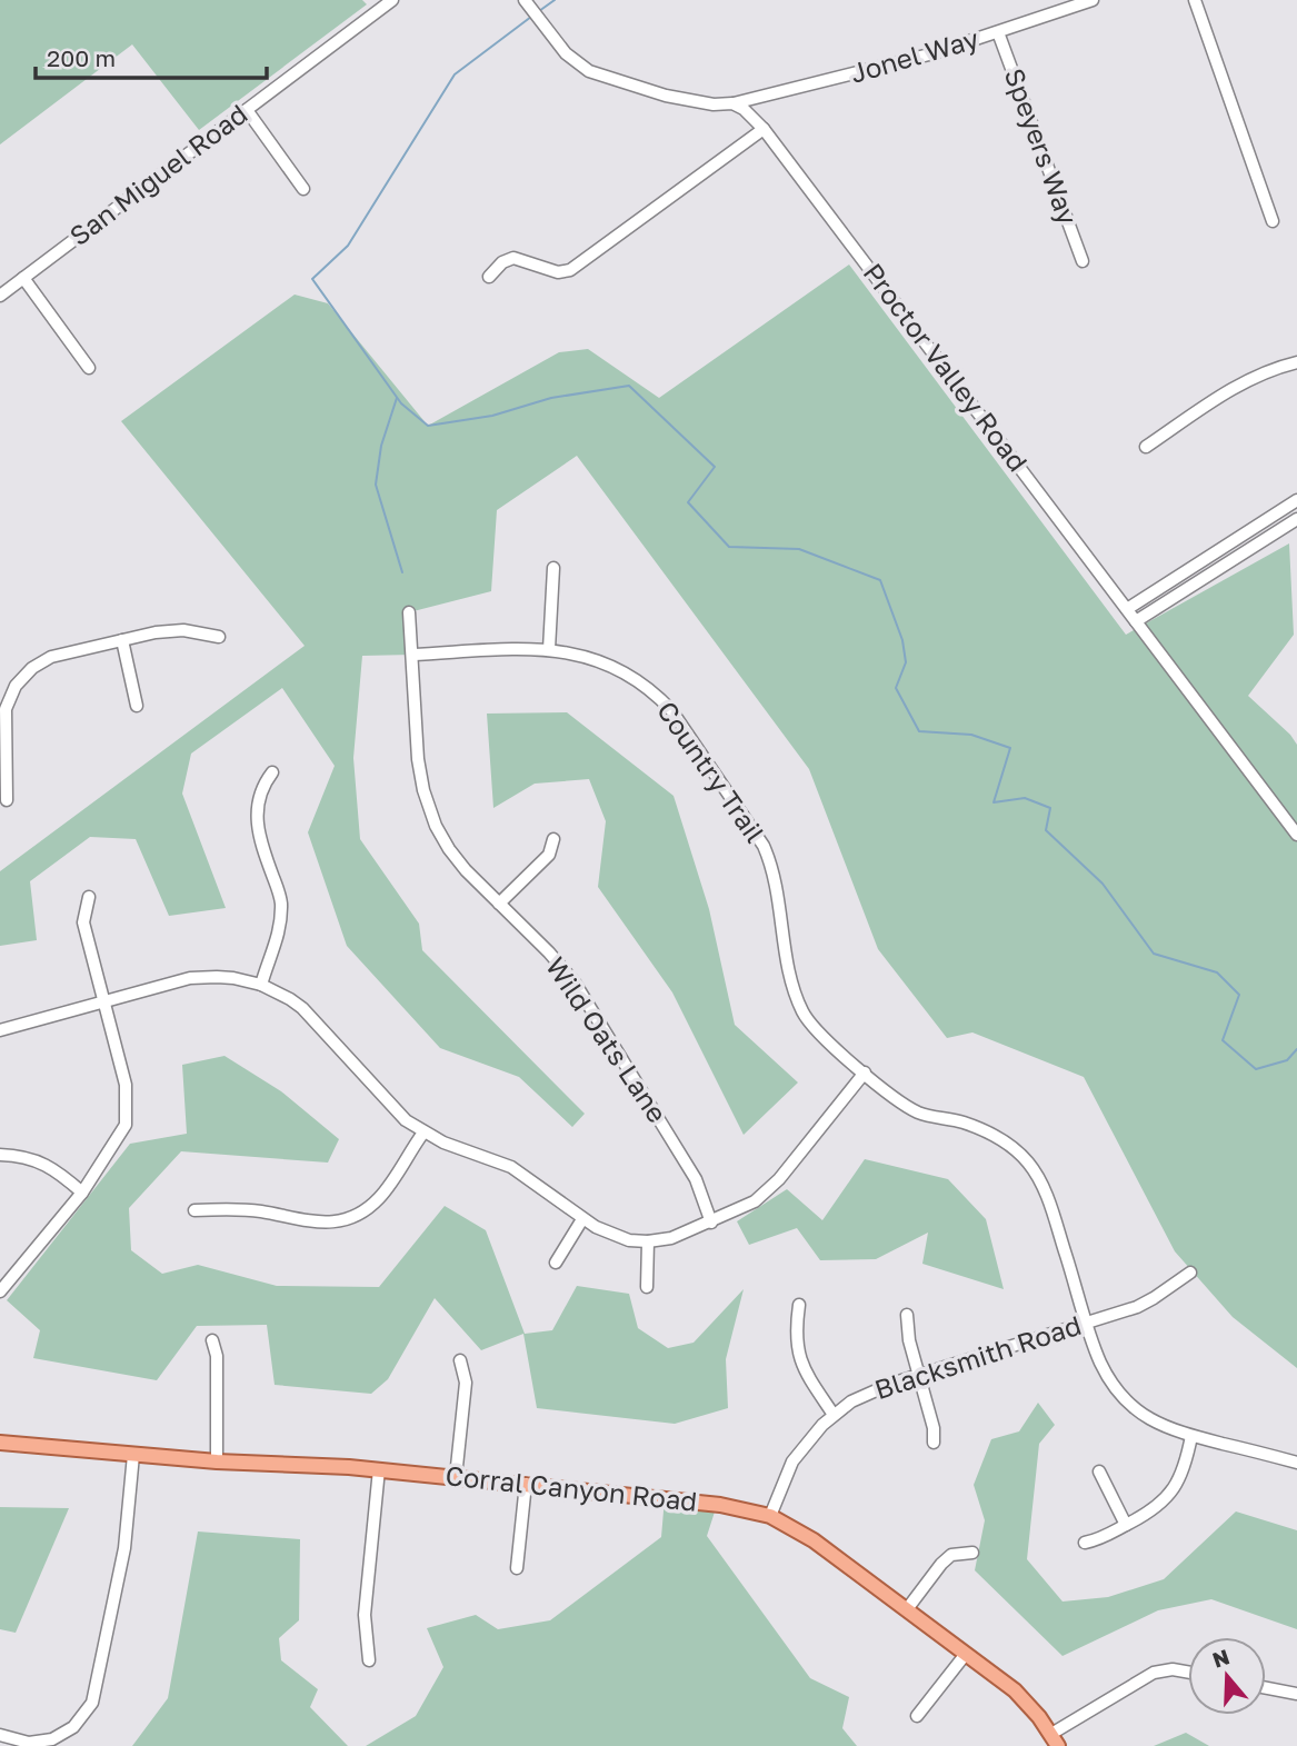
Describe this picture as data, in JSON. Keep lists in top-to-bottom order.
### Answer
{
  "streets": {
    "main road": ["Corral Canyon Road"],
    "street": [
      "Jonel Way",
      "Speyers Way",
      "San Miguel Road",
      "Proctor Valley Road",
      "Country Trail",
      "Wild Oats Lane",
      "Blacksmith Road"
    ]
  },
  "crossings": [
    ["Jonel Way", "Speyers Way"],
    ["Jonel Way", "Proctor Valley Road"],
    ["Country Trail", "Wild Oats Lane"],
    ["Country Trail", "Blacksmith Road"],
    ["Blacksmith Road", "Corral Canyon Road"]
  ],
  "scale_bar": "200 m",
  "north": "top"
}
